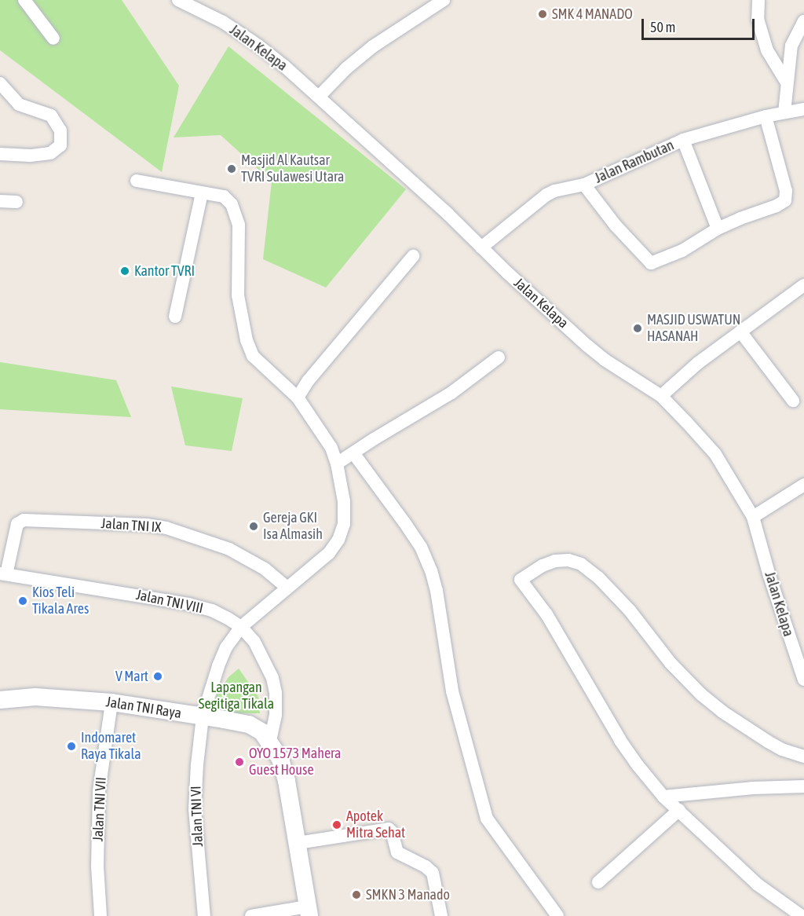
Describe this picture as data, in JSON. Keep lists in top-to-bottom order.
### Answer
{
  "streets": {
    "main road": ["Jalan TNI Raya"],
    "street": [
      "Jalan Kelapa",
      "Jalan Rambutan",
      "Jalan TNI IX",
      "Jalan TNI VIII",
      "Jalan TNI VII",
      "Jalan TNI VI"
    ]
  },
  "crossings": [
    ["Jalan Kelapa", "Jalan Rambutan"],
    ["Jalan TNI IX", "Jalan TNI VIII"],
    ["Jalan TNI IX", "Jalan TNI VI"],
    ["Jalan TNI VIII", "Jalan TNI Raya"],
    ["Jalan TNI VIII", "Jalan TNI VI"],
    ["Jalan TNI Raya", "Jalan TNI VII"],
    ["Jalan TNI Raya", "Jalan TNI VI"]
  ],
  "parks": ["Lapangan Segitiga Tikala"],
  "places": [
    "SMK 4 MANADO",
    "Masjid Al Kautsar TVRI Sulawesi Utara",
    "Kantor TVRI",
    "MASJID USWATUN HASANAH",
    "Gereja GKI Isa Almasih",
    "Kios Teli Tikala Ares",
    "V Mart",
    "Indomaret Raya Tikala",
    "OYO 1573 Mahera Guest House",
    "Apotek Mitra Sehat",
    "SMKN 3 Manado"
  ],
  "scale_bar": "50 m"
}
